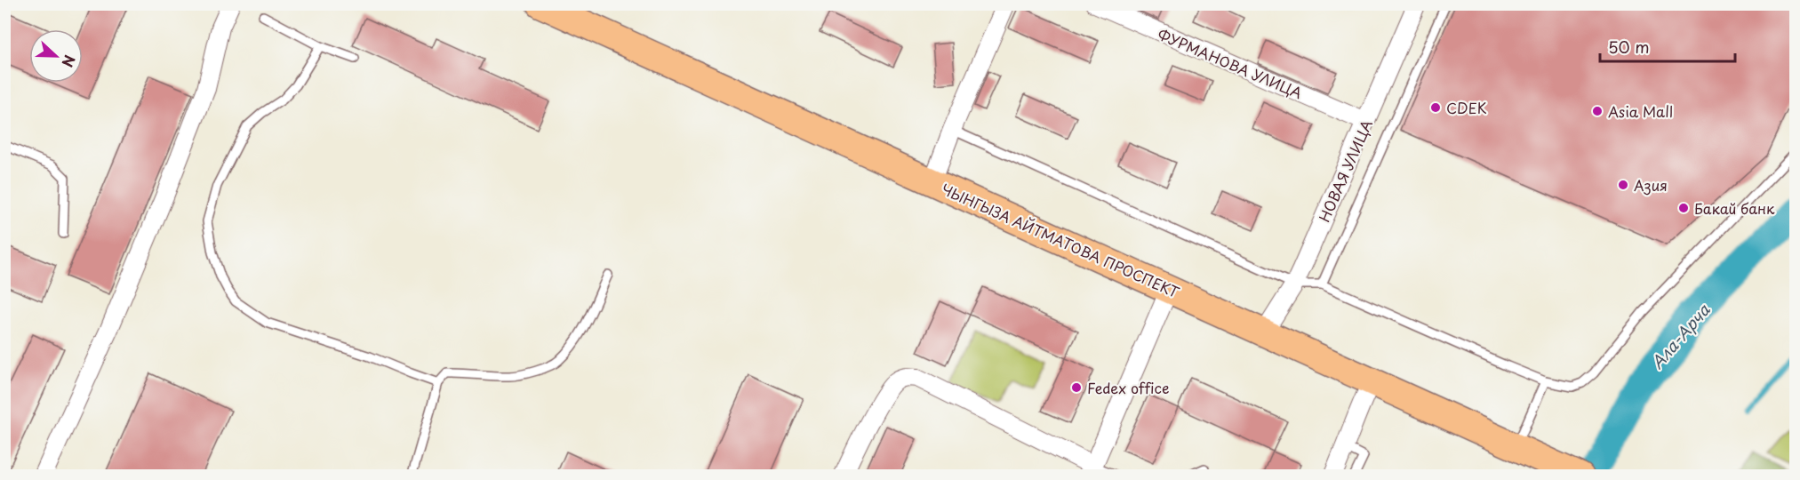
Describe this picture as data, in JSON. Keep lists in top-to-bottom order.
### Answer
{
  "streets": {
    "main road": ["ЧЫНГЫЗА АЙТМАТОВА ПРОСПЕКТ"],
    "street": ["ФУРМАНОВА УЛИЦА", "НОВАЯ УЛИЦА"]
  },
  "crossings": [
    ["ФУРМАНОВА УЛИЦА", "НОВАЯ УЛИЦА"],
    ["НОВАЯ УЛИЦА", "ЧЫНГЫЗА АЙТМАТОВА ПРОСПЕКТ"]
  ],
  "water": ["Ала-Арча"],
  "places": [
    "CDEK",
    "Asia Mall",
    "Азия",
    "Бакай банк",
    "Fedex office"
  ],
  "scale_bar": "50 m",
  "north": "right"
}
